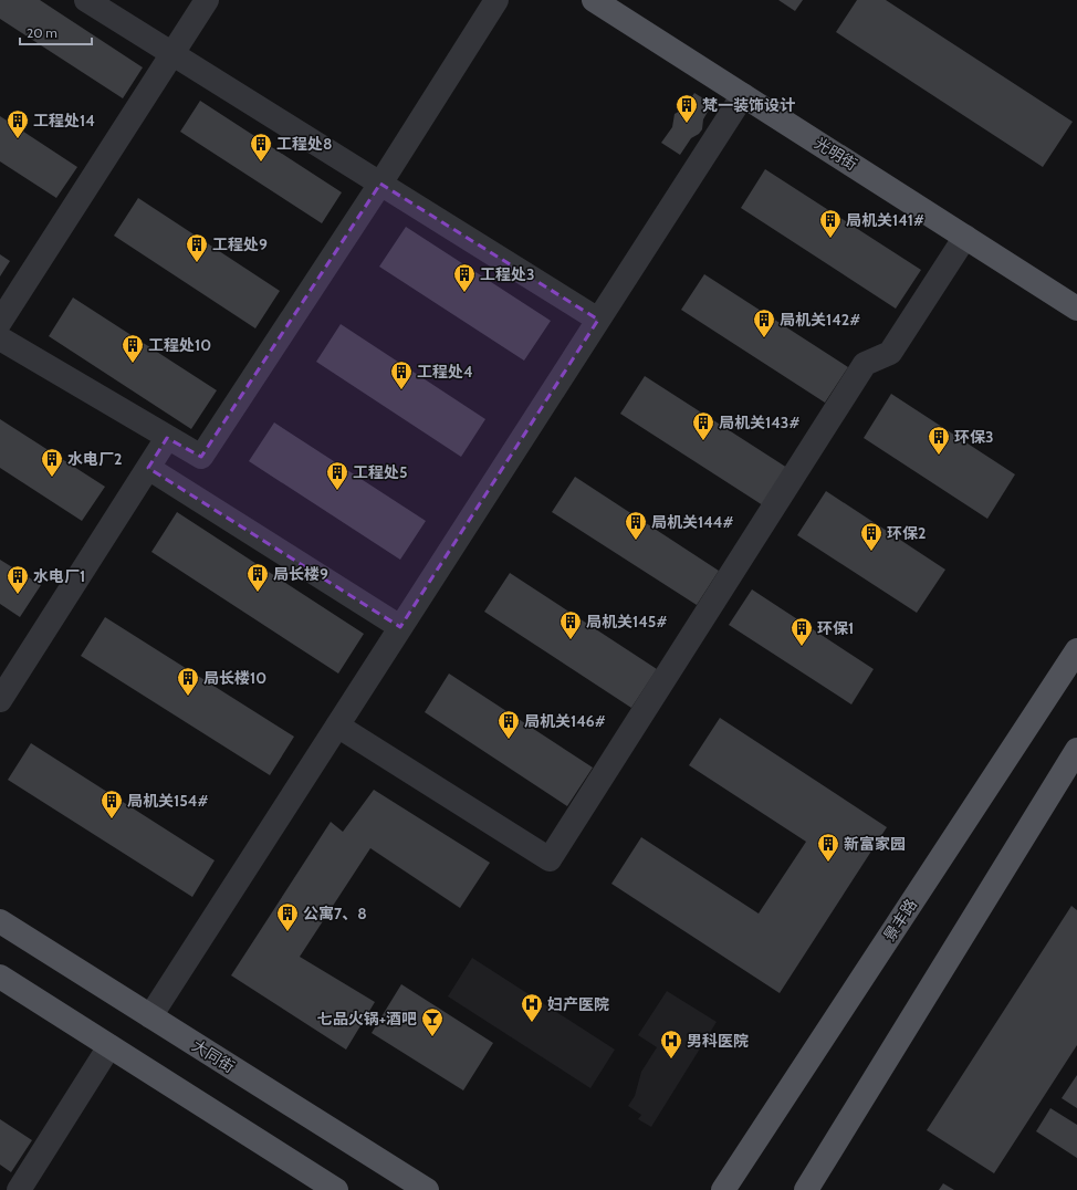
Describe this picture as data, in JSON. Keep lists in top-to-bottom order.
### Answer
{
  "streets": {
    "main road": ["光明街", "景丰路", "大同街"]
  },
  "places": {
    "building": [
      "梵一装饰设计",
      "工程处14",
      "工程处8",
      "局机关141#",
      "工程处9",
      "工程处3",
      "局机关142#",
      "工程处10",
      "工程处4",
      "局机关143#",
      "环保3",
      "水电厂2",
      "工程处5",
      "局机关144#",
      "环保2",
      "局长楼9",
      "水电厂1",
      "局机关145#",
      "环保1",
      "局长楼10",
      "局机关146#",
      "局机关154#",
      "新富家园",
      "公寓7、8"
    ],
    "hospital": ["妇产医院", "男科医院"],
    "bar": ["七品火锅+酒吧"]
  },
  "scale_bar": "20 m"
}
